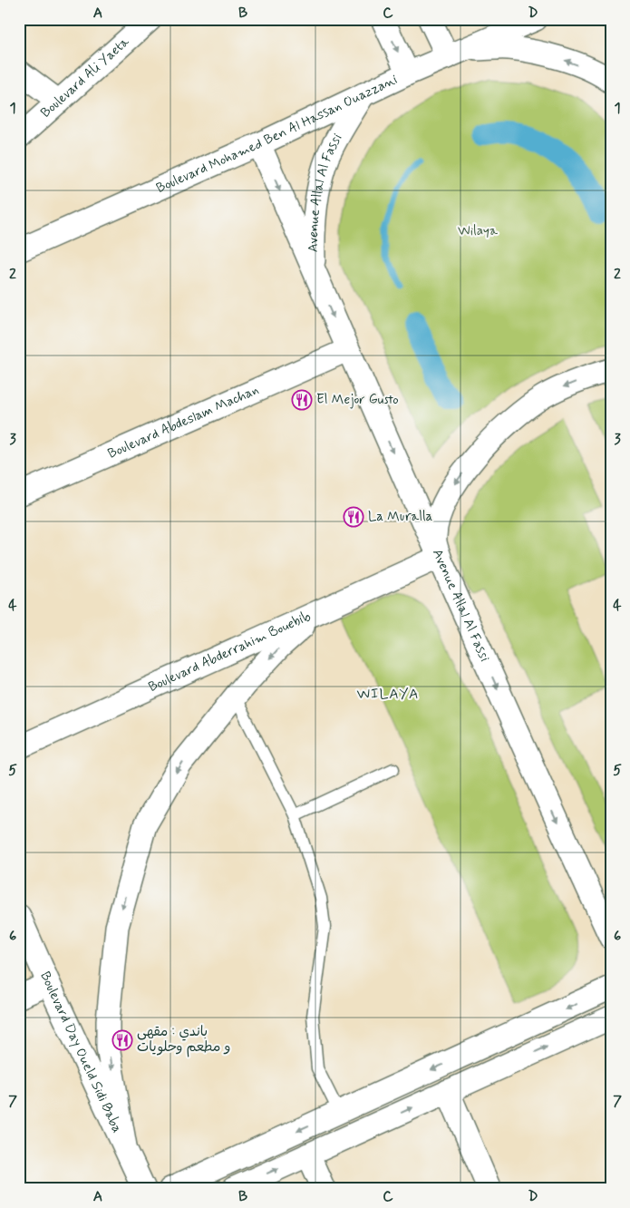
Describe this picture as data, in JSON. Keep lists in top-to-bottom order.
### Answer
{
  "streets": {
    "street": [
      "Boulevard Ali Yaeta",
      "Boulevard Mohamed Ben Al Hassan Ouazzani",
      "Avenue Allal Al Fassi",
      "Boulevard Abdeslam Machan",
      "Boulevard Abderrahim Bouebib",
      "Boulevard Day Oueld Sidi Baba"
    ]
  },
  "crossings": [
    ["Boulevard Mohamed Ben Al Hassan Ouazzani", "Avenue Allal Al Fassi"],
    ["Avenue Allal Al Fassi", "Boulevard Abdeslam Machan"],
    ["Avenue Allal Al Fassi", "Boulevard Abderrahim Bouebib"]
  ],
  "one_way": ["Avenue Allal Al Fassi"],
  "districts": ["WILAYA"],
  "parks": ["Wilaya"],
  "places": {
    "restaurant": ["El Mejor Gusto", "La Muralla", "باندي : مقهى و مطعم وحلويات"]
  },
  "grid": {
    "columns": [
      "A",
      "B",
      "C",
      "D"
    ],
    "rows": [
      "1",
      "2",
      "3",
      "4",
      "5",
      "6",
      "7"
    ]
  }
}
